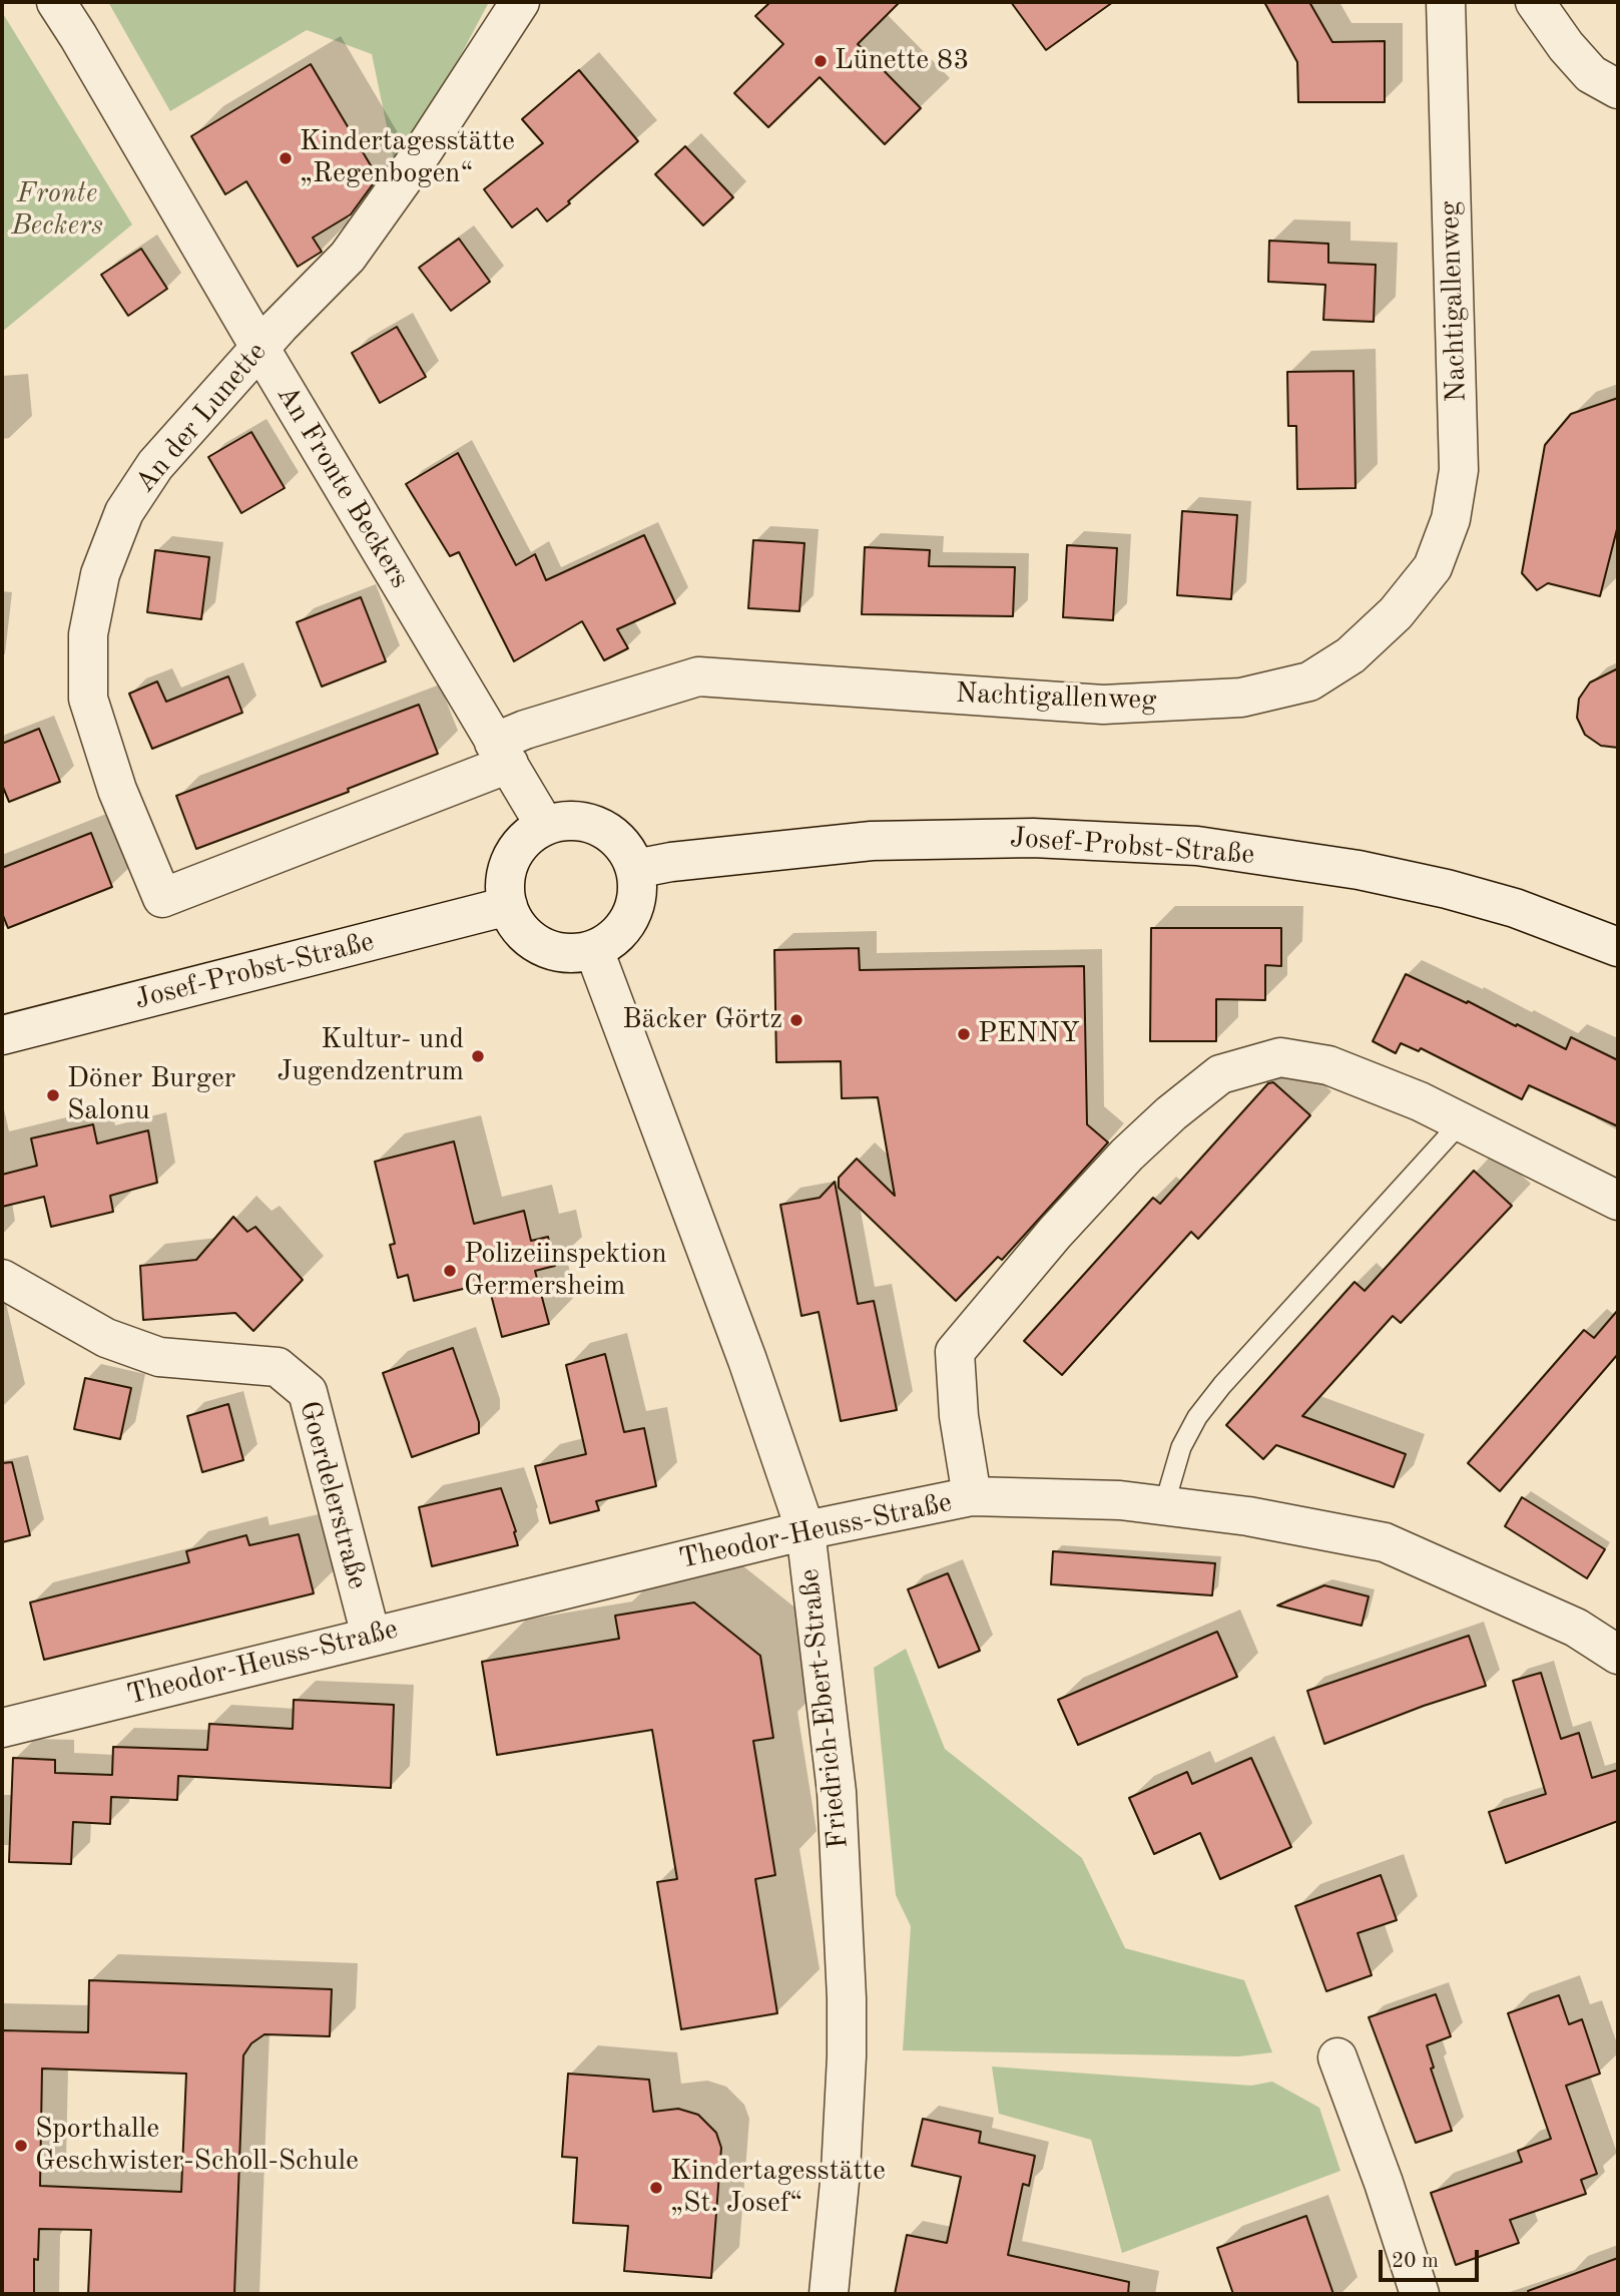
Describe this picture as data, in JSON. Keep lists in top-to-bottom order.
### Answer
{
  "streets": {
    "street": [
      "Nachtigallenweg",
      "An der Lunette",
      "An Fronte Beckers",
      "Josef-Probst-Straße",
      "Goerdelerstraße",
      "Theodor-Heuss-Straße",
      "Friedrich-Ebert-Straße"
    ]
  },
  "crossings": [
    ["Nachtigallenweg", "An der Lunette"],
    ["Nachtigallenweg", "An Fronte Beckers"],
    ["An der Lunette", "An Fronte Beckers"],
    ["An Fronte Beckers", "Josef-Probst-Straße"],
    ["An Fronte Beckers", "Friedrich-Ebert-Straße"],
    ["Josef-Probst-Straße", "Friedrich-Ebert-Straße"],
    ["Goerdelerstraße", "Theodor-Heuss-Straße"],
    ["Theodor-Heuss-Straße", "Friedrich-Ebert-Straße"]
  ],
  "parks": ["Fronte Beckers"],
  "places": [
    "Lünette 83",
    "Kindertagesstätte „Regenbogen“",
    "Bäcker Görtz",
    "PENNY",
    "Kultur- und Jugendzentrum",
    "Döner Burger Salonu",
    "Polizeiinspektion Germersheim",
    "Sporthalle Geschwister-Scholl-Schule",
    "Kindertagesstätte „St. Josef“"
  ],
  "scale_bar": "20 m"
}
